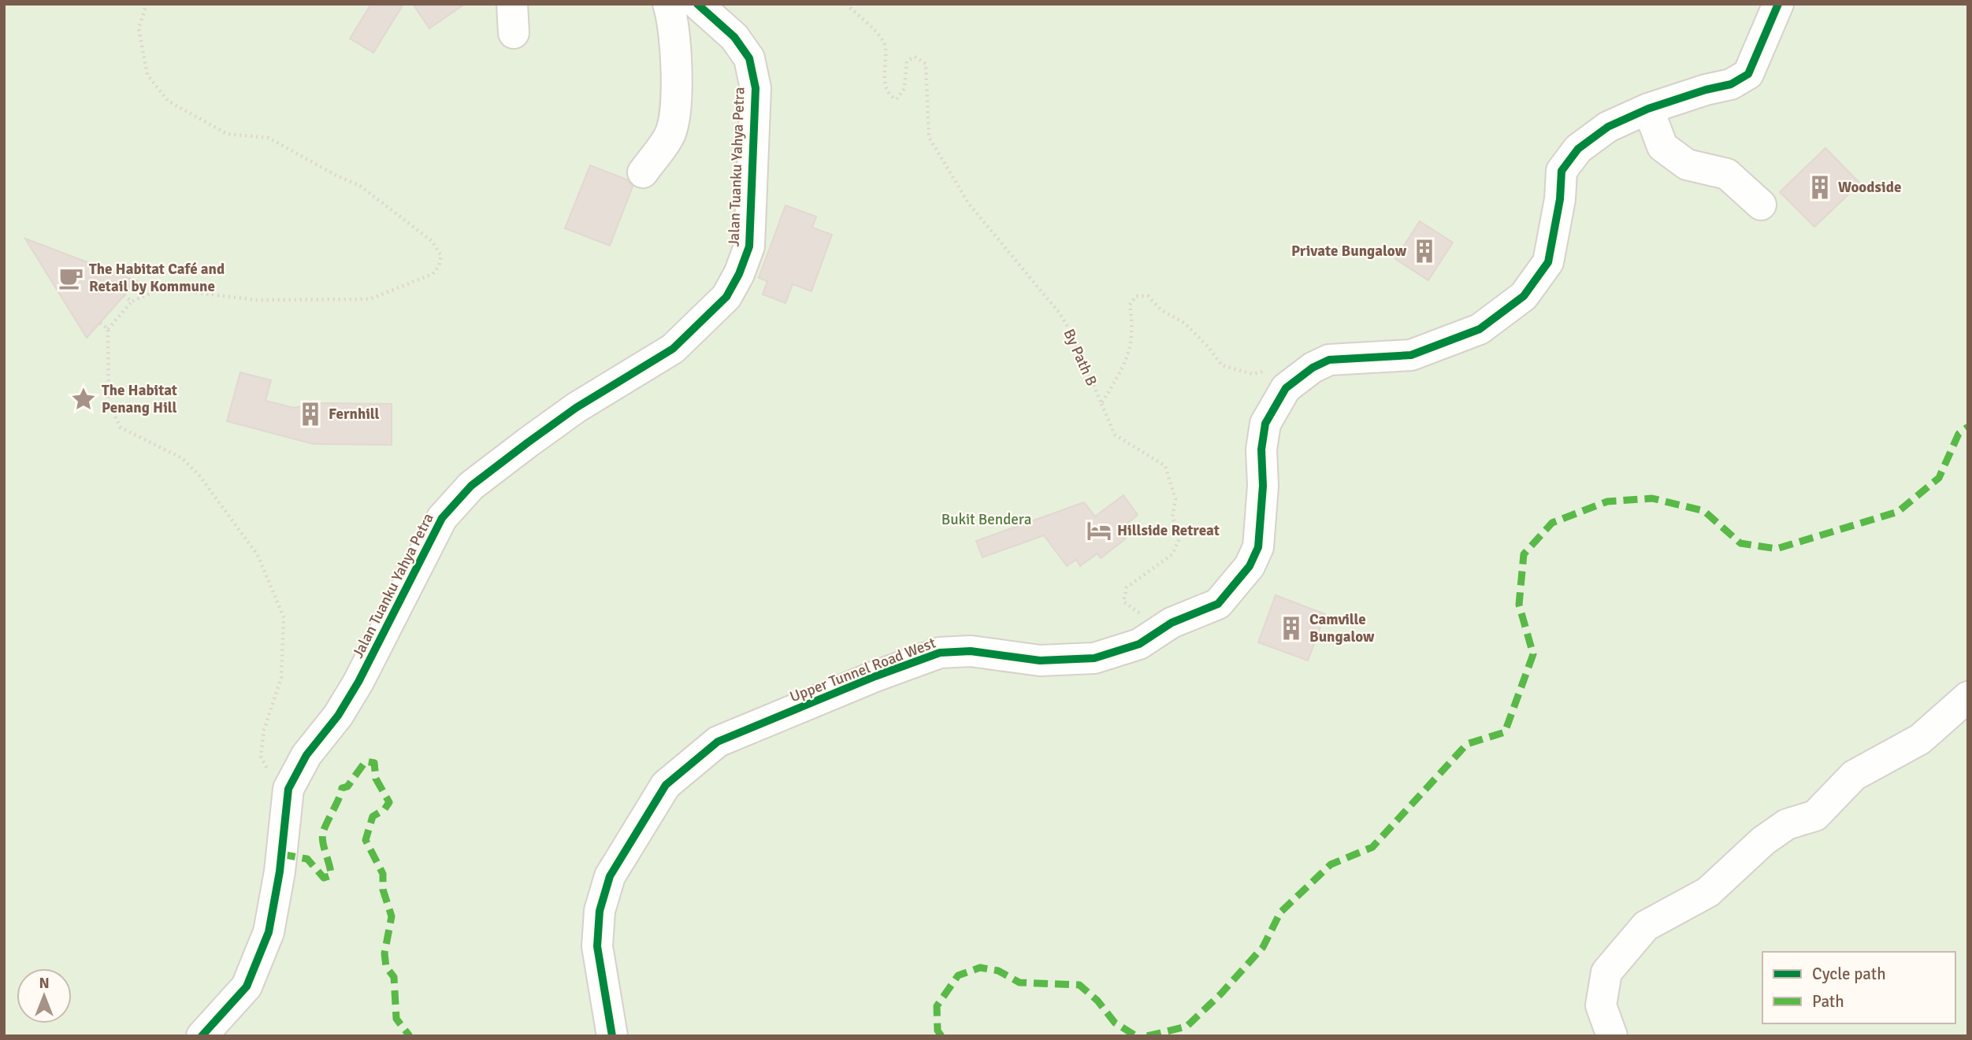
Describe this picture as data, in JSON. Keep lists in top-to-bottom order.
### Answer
{
  "streets": {
    "street": ["Jalan Tuanku Yahya Petra", "Upper Tunnel Road West"],
    "path": ["By Path B"]
  },
  "parks": ["Bukit Bendera"],
  "places": {
    "building": [
      "Woodside",
      "Private Bungalow",
      "Fernhill",
      "Camville Bungalow"
    ],
    "cafe": ["The Habitat Café and Retail by Kommune"],
    "place": ["The Habitat Penang Hill"],
    "hotel": ["Hillside Retreat"]
  },
  "legend": ["Cycle path", "Path"],
  "north": "top"
}
